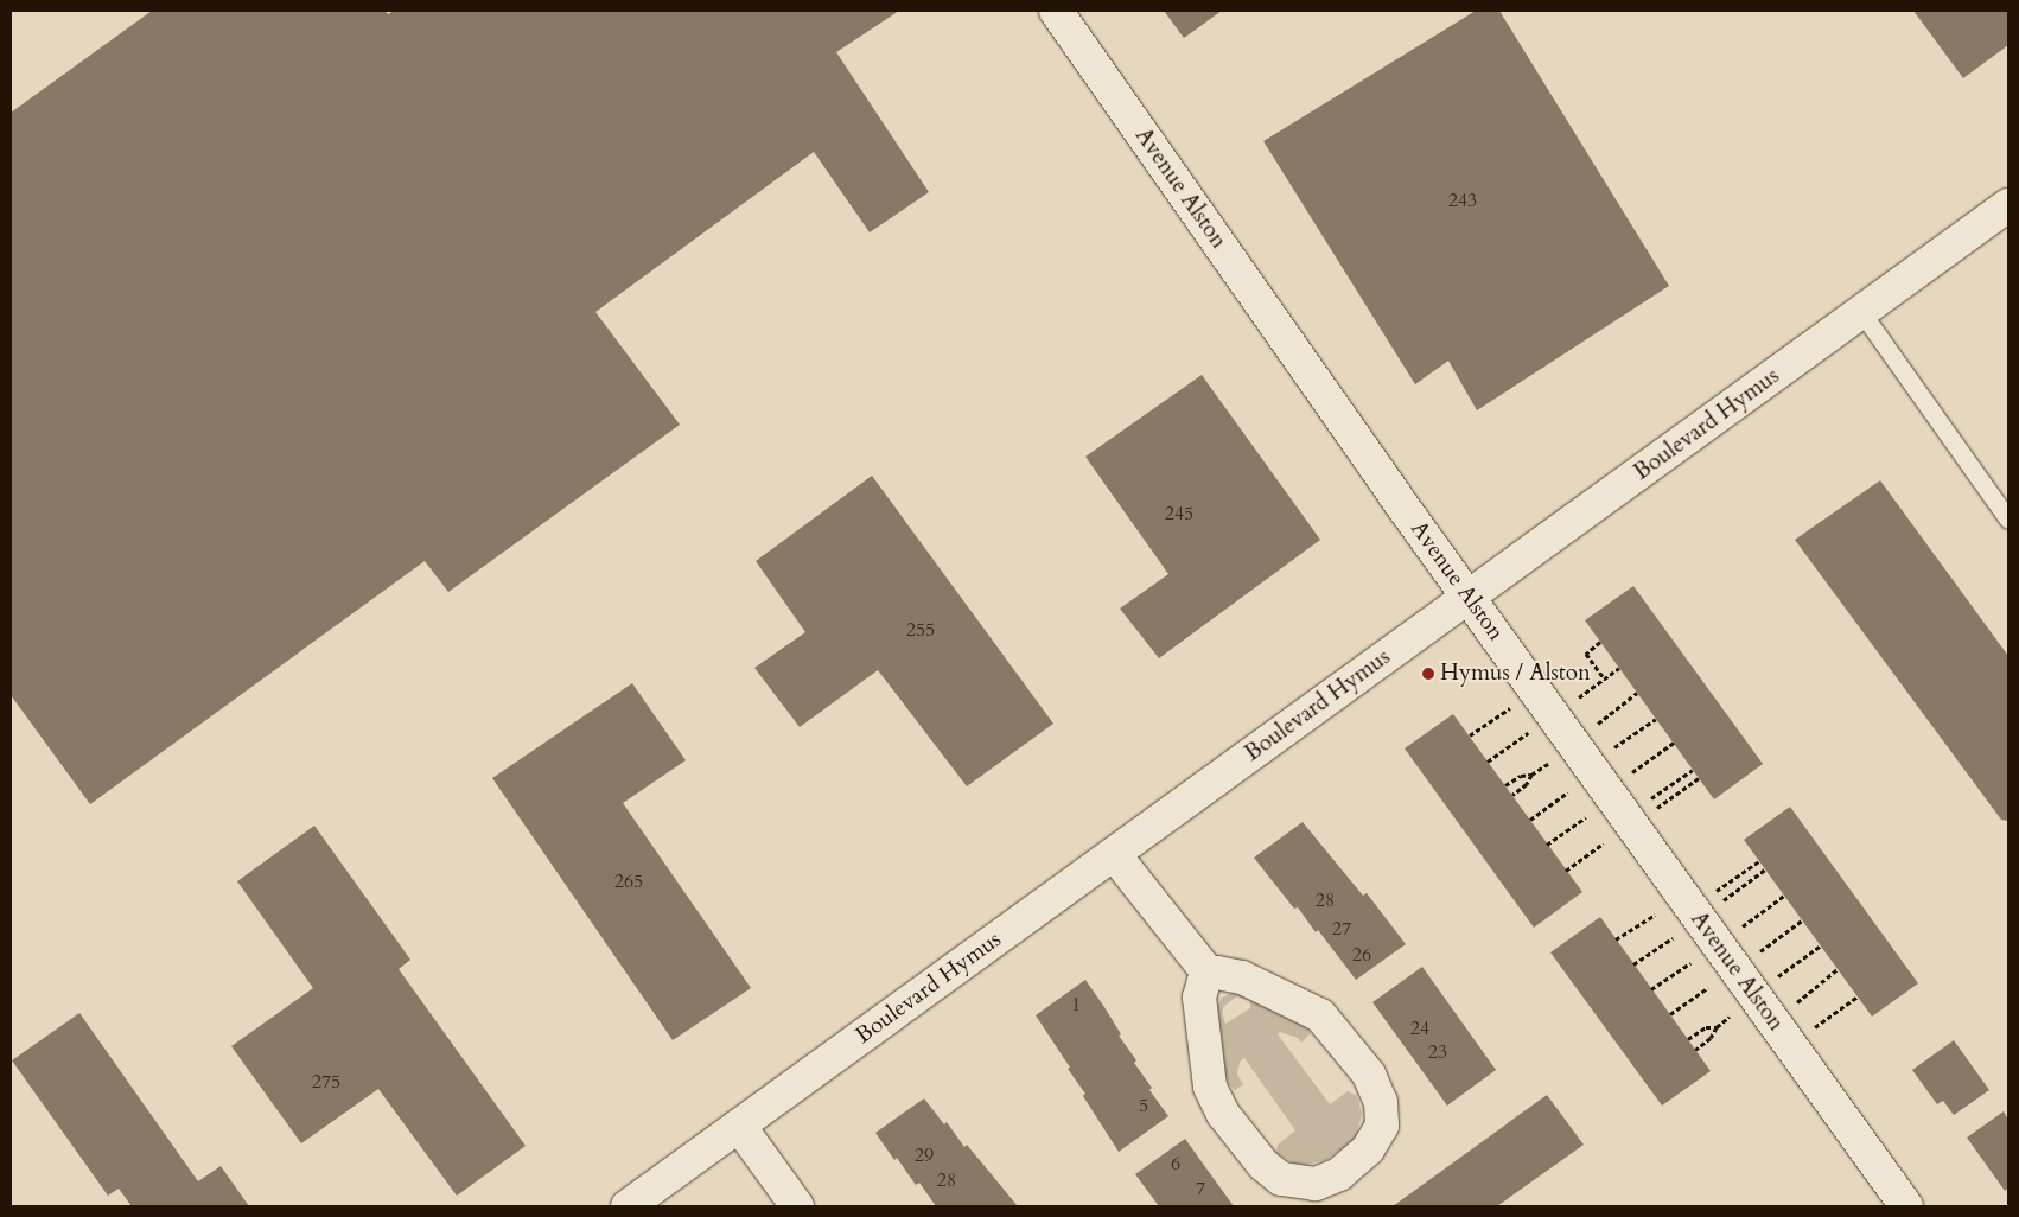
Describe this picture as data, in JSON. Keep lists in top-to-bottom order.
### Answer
{
  "streets": {
    "street": ["Avenue Alston", "Boulevard Hymus"]
  },
  "crossings": [
    ["Avenue Alston", "Boulevard Hymus"]
  ],
  "places": ["Hymus / Alston"],
  "house_numbers": [
    "243",
    "245",
    "255",
    "265",
    "28",
    "27",
    "26",
    "1",
    "24",
    "23",
    "275",
    "5",
    "29",
    "6",
    "28",
    "7"
  ]
}
